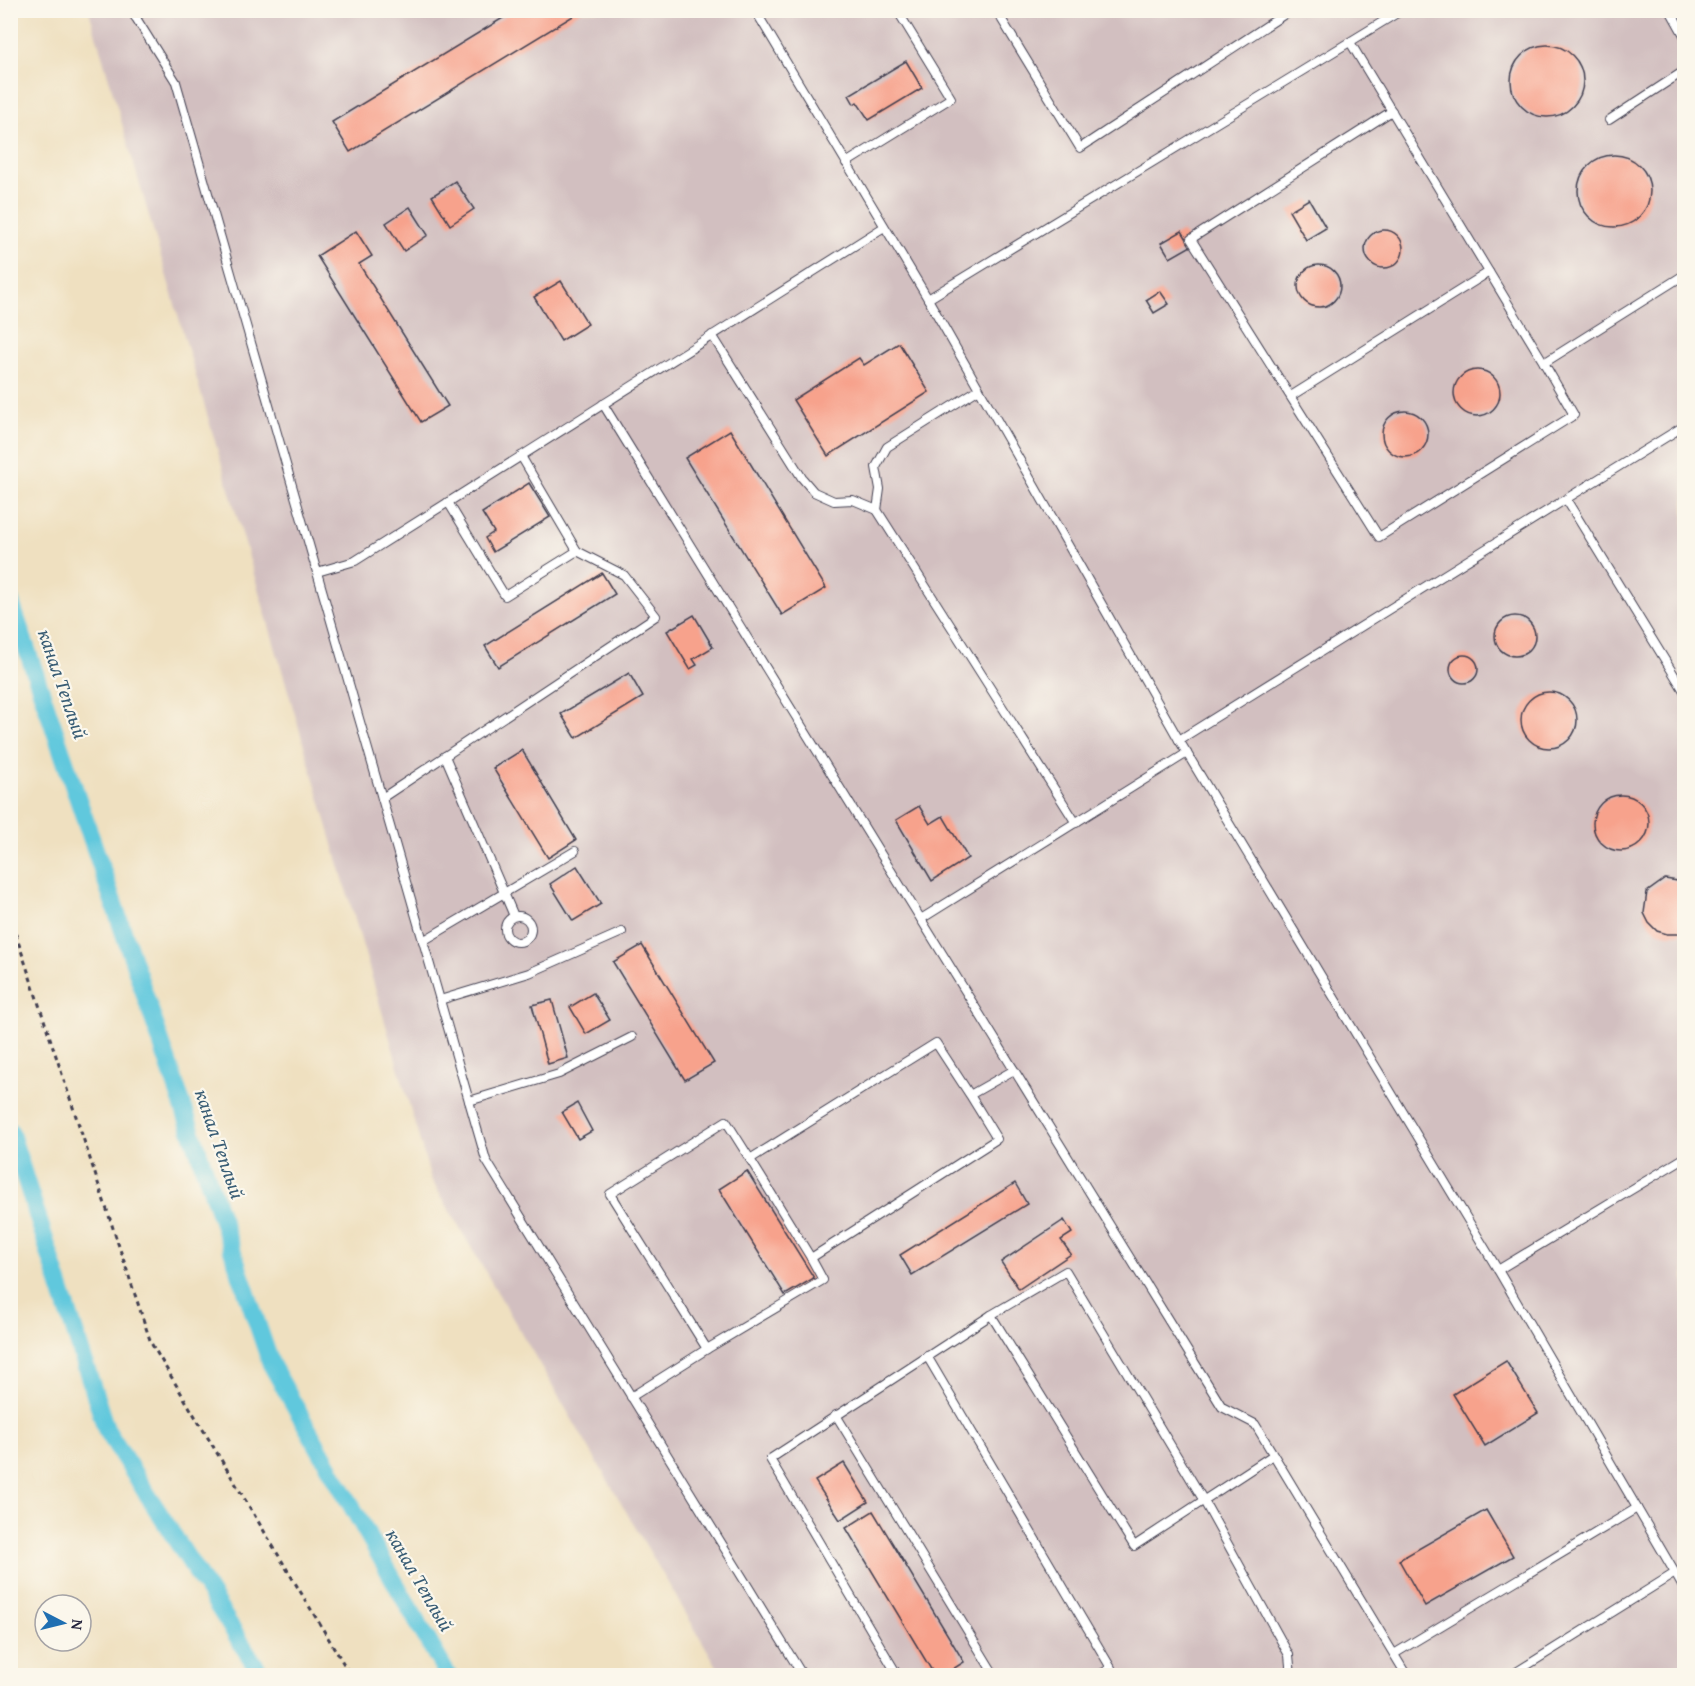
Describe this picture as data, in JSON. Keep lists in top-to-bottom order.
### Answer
{
  "water": ["канал Теплый"],
  "north": "right"
}
